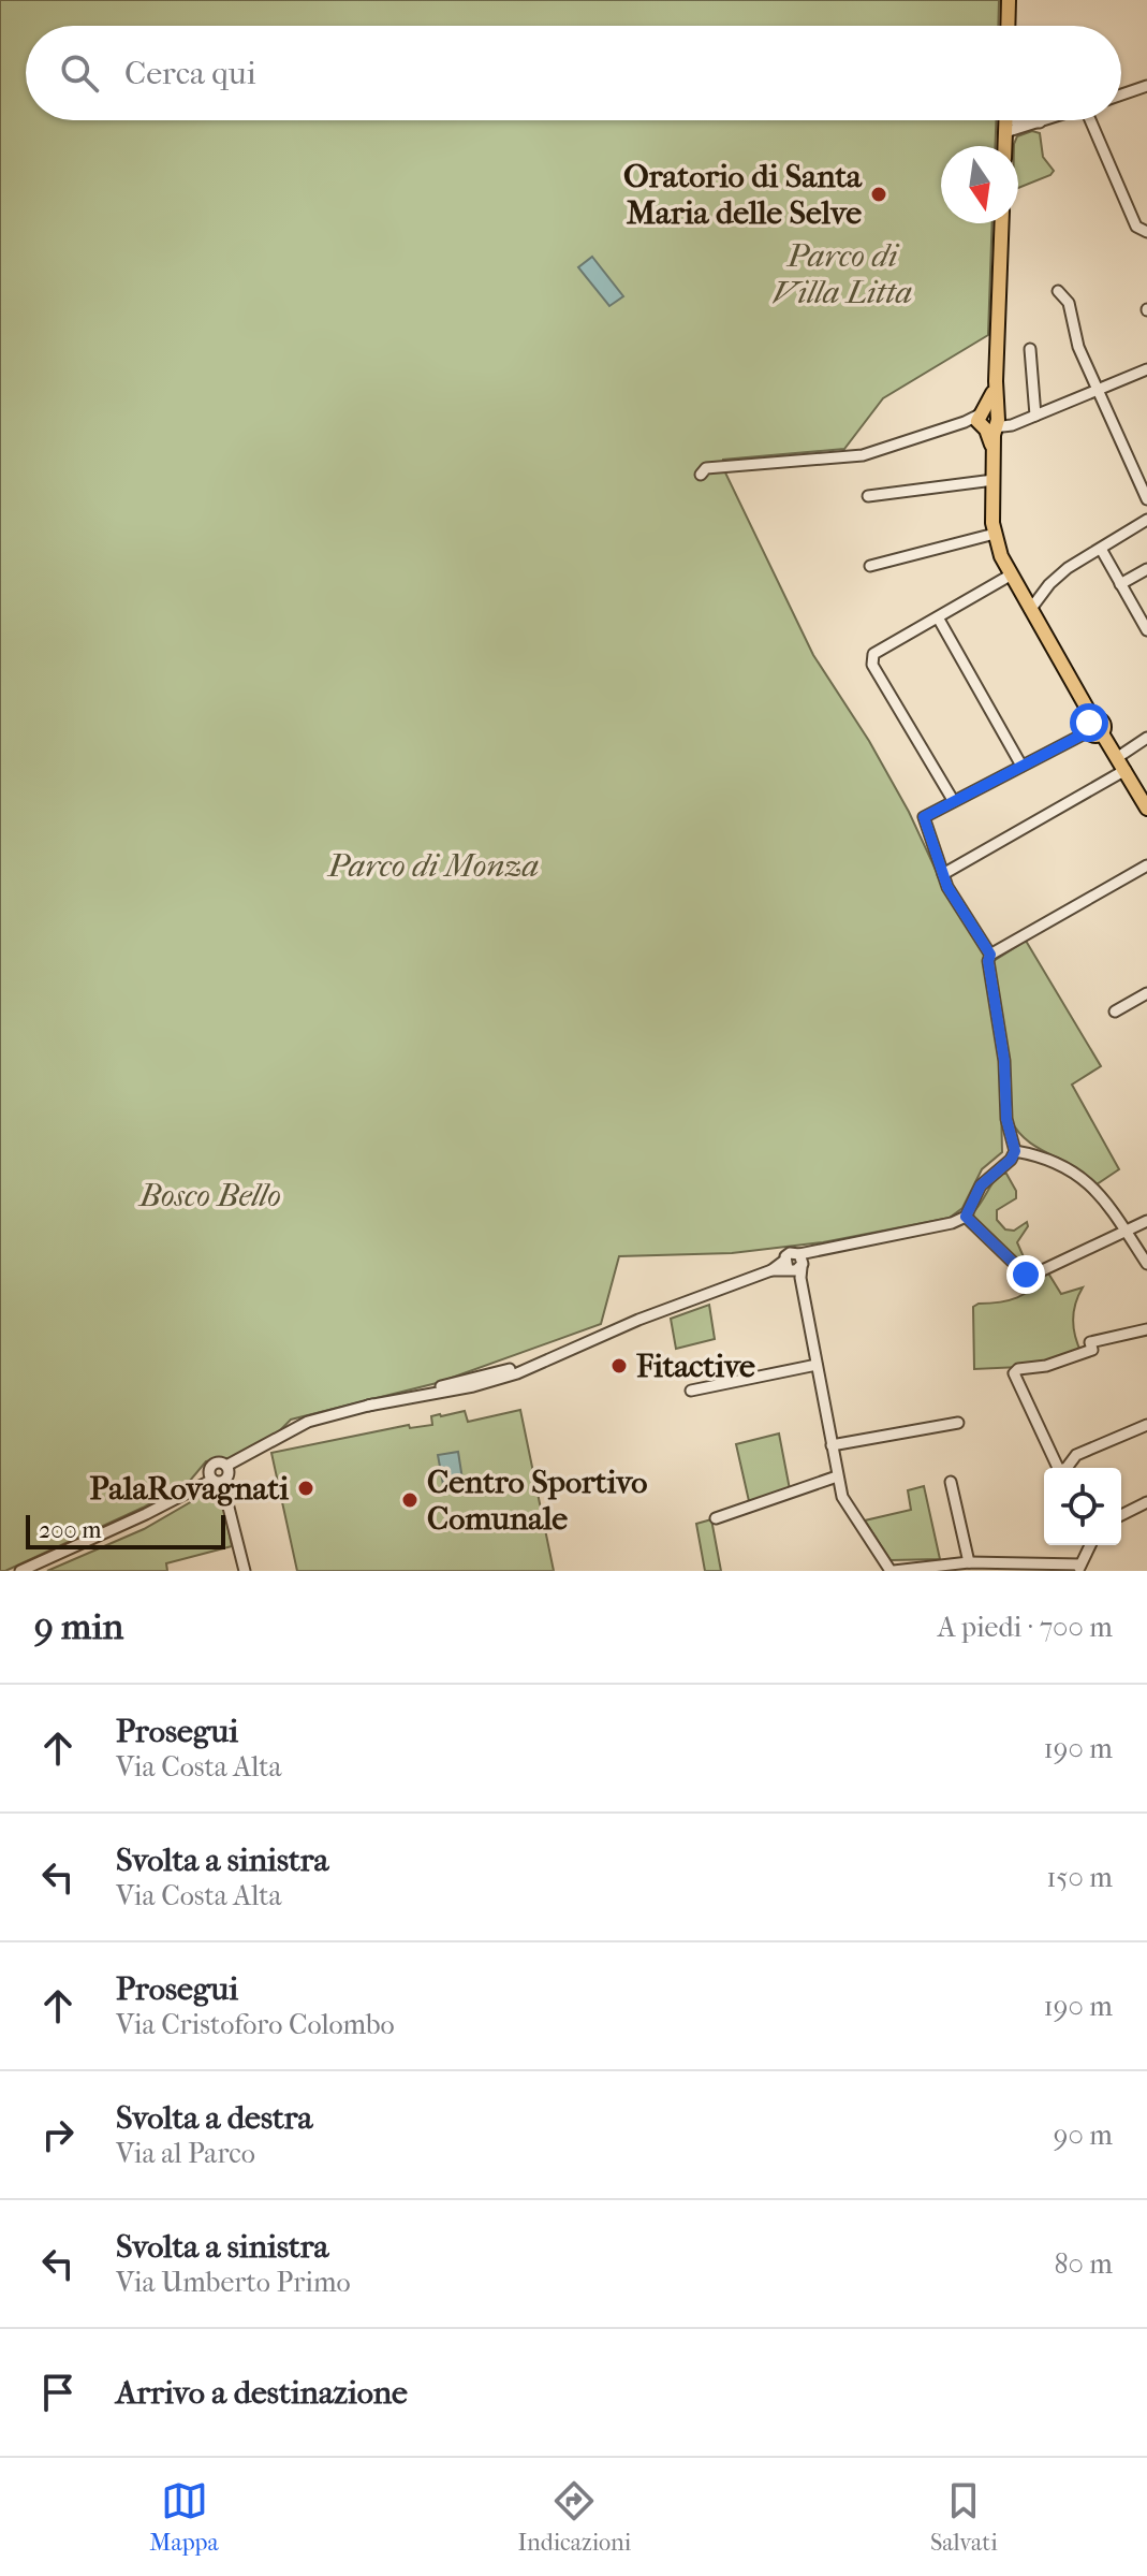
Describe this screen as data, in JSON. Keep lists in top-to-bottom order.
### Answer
{
  "parks": ["Parco di Villa Litta", "Parco di Monza", "Bosco Bello"],
  "places": [
    "Oratorio di Santa Maria delle Selve",
    "Fitactive",
    "PalaRovagnati",
    "Centro Sportivo Comunale"
  ],
  "scale_bar": "200 m",
  "north": "bottom",
  "page": {
    "search": "Cerca qui",
    "scale": "200 m",
    "heading": ["9 min", "A piedi · 700 m"],
    "list": [
      ["Prosegui", "Via Costa Alta", "190 m"],
      ["Svolta a sinistra", "Via Costa Alta", "150 m"],
      ["Prosegui", "Via Cristoforo Colombo", "190 m"],
      ["Svolta a destra", "Via al Parco", "90 m"],
      ["Svolta a sinistra", "Via Umberto Primo", "80 m"],
      "Arrivo a destinazione"
    ],
    "nav": ["Mappa", "Indicazioni", "Salvati"]
  }
}
